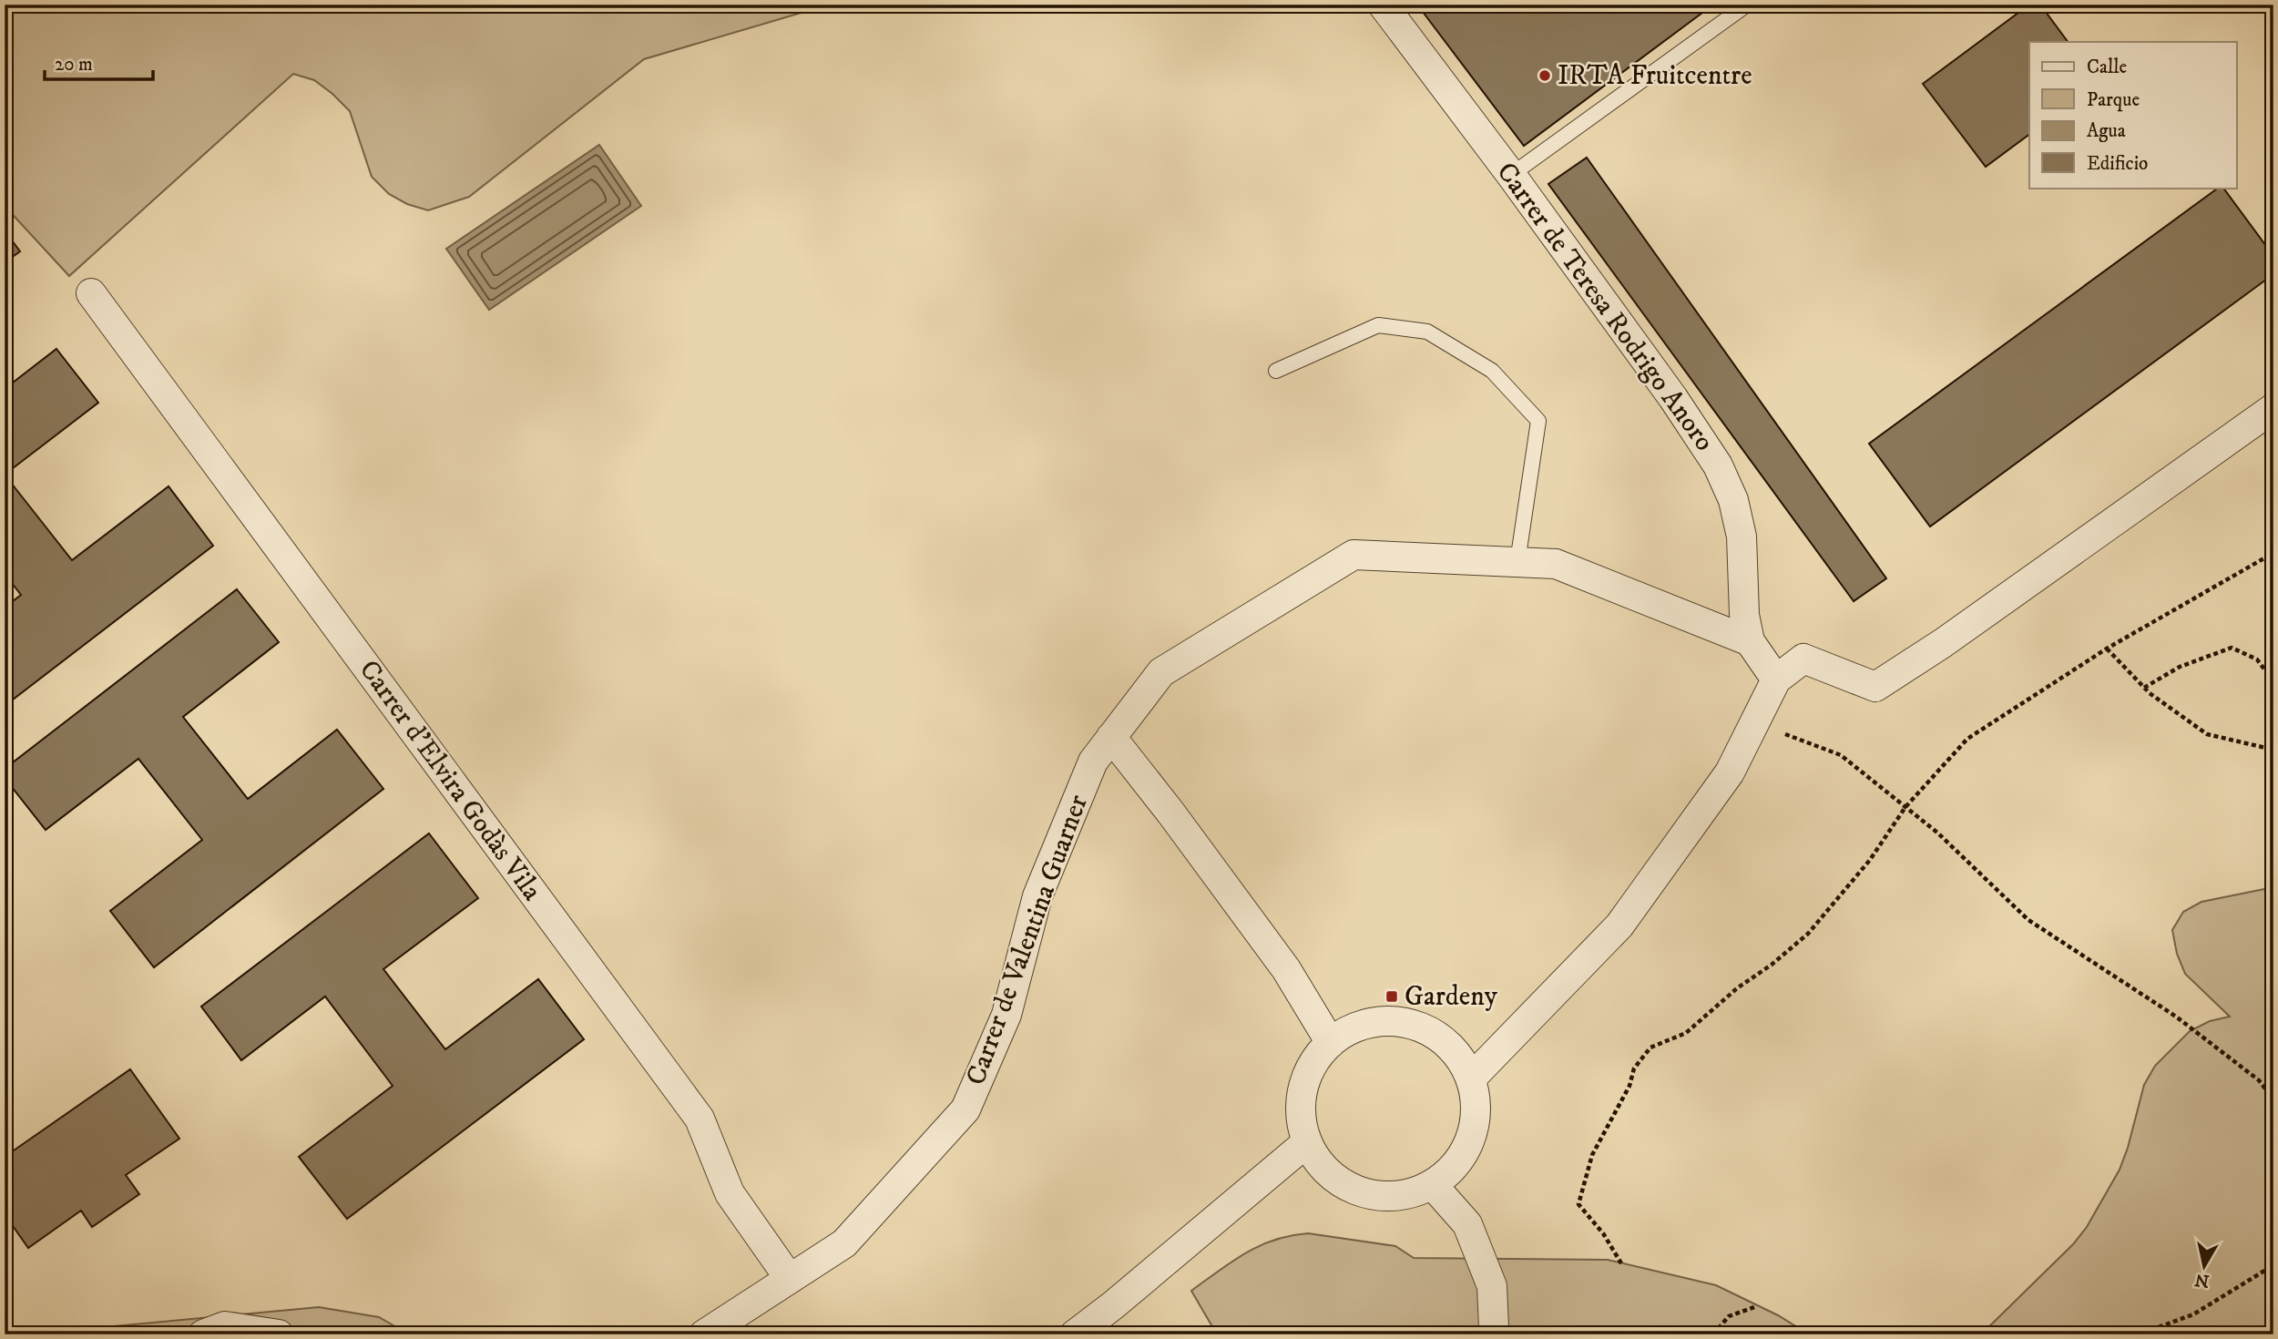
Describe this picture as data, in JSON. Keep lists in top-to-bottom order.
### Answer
{
  "streets": {
    "street": ["Carrer de Teresa Rodrigo Anoro", "Carrer d'Elvira Godàs Vila", "Carrer de Valentina Guarner"]
  },
  "crossings": [
    ["Carrer de Teresa Rodrigo Anoro", "Carrer de Valentina Guarner"],
    ["Carrer d'Elvira Godàs Vila", "Carrer de Valentina Guarner"]
  ],
  "places": {
    "other": ["IRTA Fruitcentre"],
    "transit": ["Gardeny"]
  },
  "legend": [
    "Calle",
    "Parque",
    "Agua",
    "Edificio"
  ],
  "scale_bar": "20 m",
  "north": "bottom"
}
